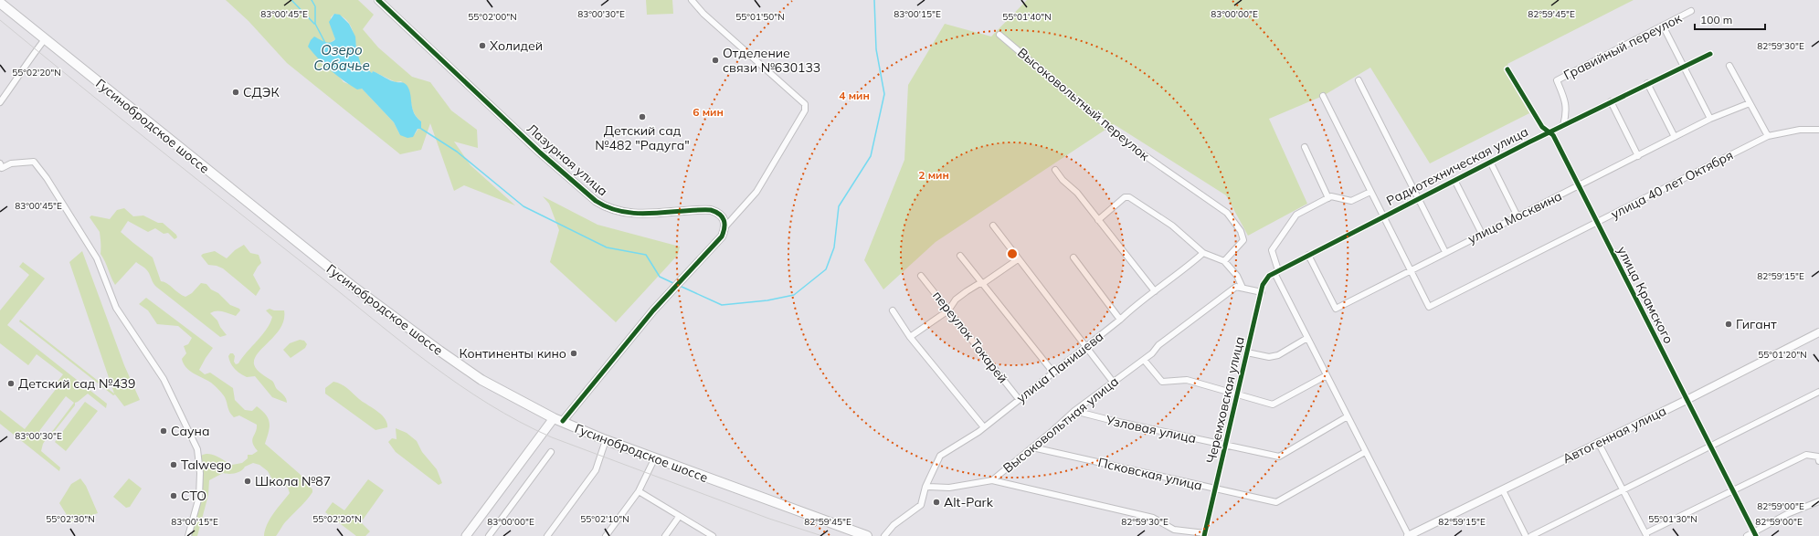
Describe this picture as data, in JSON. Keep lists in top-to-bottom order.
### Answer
{
  "streets": {
    "main road": ["Гусинобродское шоссе"],
    "street": [
      "Гравийный переулок",
      "Высоковольтный переулок",
      "Лазурная улица",
      "Радиотехническая улица",
      "улица 40 лет Октября",
      "улица Москвина",
      "улица Крамского",
      "переулок Токарей",
      "улица Панишева",
      "Черемховская улица",
      "Высоковольтная улица",
      "Узловая улица",
      "Автогенная улица",
      "Псковская улица"
    ]
  },
  "crossings": [
    ["Гравийный переулок", "Радиотехническая улица"],
    ["Радиотехническая улица", "улица Москвина"],
    ["Радиотехническая улица", "улица Крамского"],
    ["Радиотехническая улица", "Черемховская улица"],
    ["улица 40 лет Октября", "улица Москвина"],
    ["улица 40 лет Октября", "улица Крамского"],
    ["улица Москвина", "улица Крамского"],
    ["улица Крамского", "Автогенная улица"],
    ["переулок Токарей", "улица Панишева"],
    ["улица Панишева", "Высоковольтная улица"],
    ["Черемховская улица", "Узловая улица"],
    ["Черемховская улица", "Псковская улица"],
    ["Высоковольтная улица", "Узловая улица"],
    ["Высоковольтная улица", "Псковская улица"]
  ],
  "water": ["Озеро Собачье"],
  "places": [
    "Холидей",
    "Отделение связи №630133",
    "СДЭК",
    "Детский сад №482 \"Радуга\"",
    "Гигант",
    "Континенты кино",
    "Детский сад №439",
    "Сауна",
    "Talwego",
    "Школа №87",
    "СТО",
    "Alt-Park"
  ],
  "scale_bar": "100 m",
  "coordinates": [
    "83°00'45\"E",
    "83°00'30\"E",
    "83°00'15\"E",
    "83°00'00\"E",
    "82°59'45\"E",
    "55°02'00\"N",
    "55°01'50\"N",
    "55°01'40\"N",
    "82°59'30\"E",
    "55°02'20\"N",
    "82°59'15\"E",
    "55°01'20\"N",
    "82°59'00\"E",
    "55°02'30\"N",
    "55°02'10\"N",
    "55°01'30\"N"
  ],
  "rings": ["4 мин", "6 мин", "2 мин"]
}
